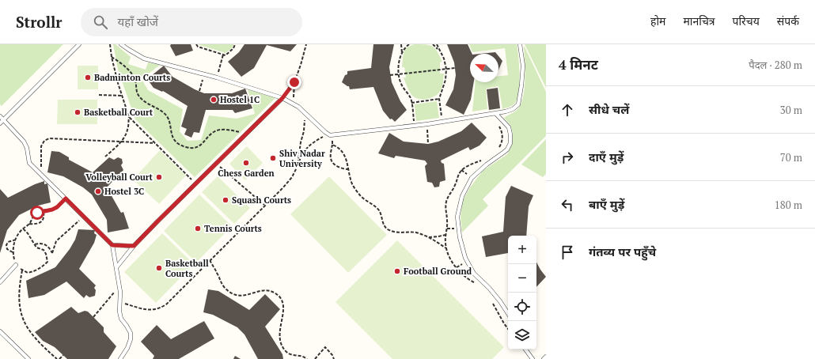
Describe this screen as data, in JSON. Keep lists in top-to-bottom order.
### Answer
{
  "places": [
    "Badminton Courts",
    "Hostel 1C",
    "Basketball Court",
    "Shiv Nadar University",
    "Chess Garden",
    "Volleyball Court",
    "Hostel 3C",
    "Squash Courts",
    "Tennis Courts",
    "Basketball Courts",
    "Football Ground"
  ],
  "north": "top left",
  "page": {
    "header": "Strollr",
    "search": "यहाँ खोजें",
    "nav": [
      "होम",
      "मानचित्र",
      "परिचय",
      "संपर्क"
    ],
    "heading": ["4 मिनट", "पैदल · 280 m"],
    "list": [
      ["सीधे चलें", "30 m"],
      ["दाएँ मुड़ें", "70 m"],
      ["बाएँ मुड़ें", "180 m"],
      "गंतव्य पर पहुँचे"
    ],
    "map_buttons": ["+", "−"]
  }
}
